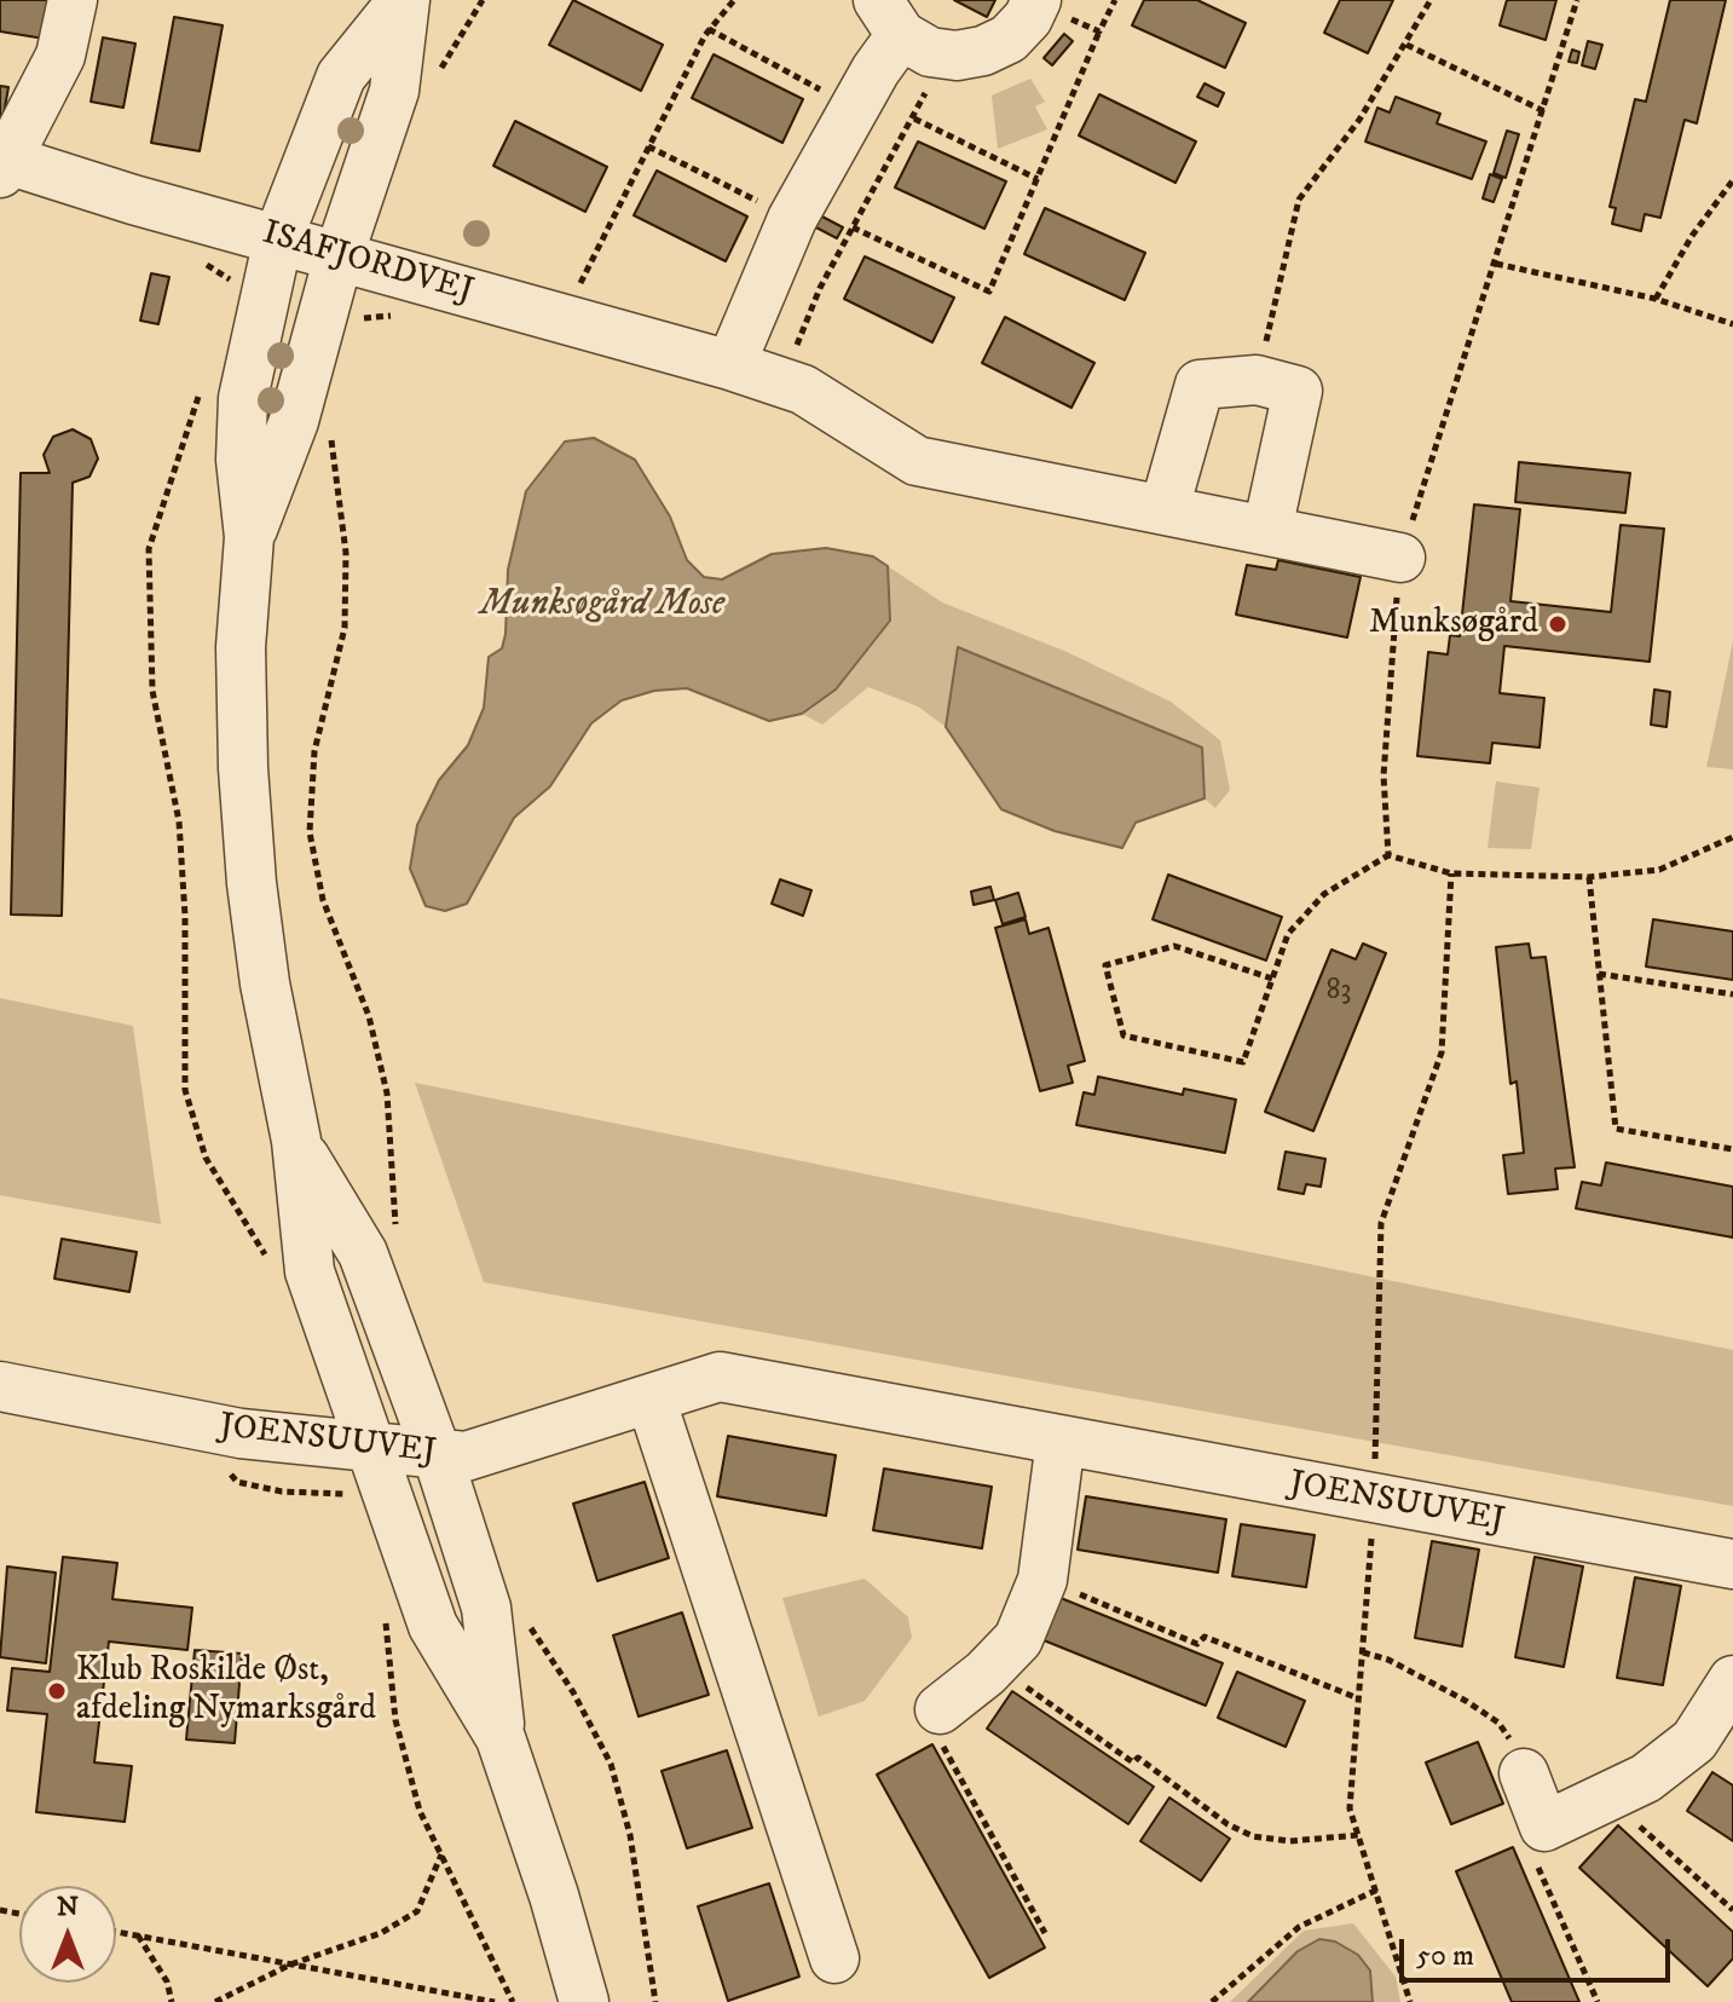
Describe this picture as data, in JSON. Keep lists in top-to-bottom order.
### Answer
{
  "streets": {
    "street": ["ISAFJORDVEJ", "JOENSUUVEJ"]
  },
  "water": ["Munksøgård Mose"],
  "places": ["Munksøgård", "Klub Roskilde Øst, afdeling Nymarksgård"],
  "house_numbers": ["83"],
  "scale_bar": "50 m",
  "north": "top"
}
